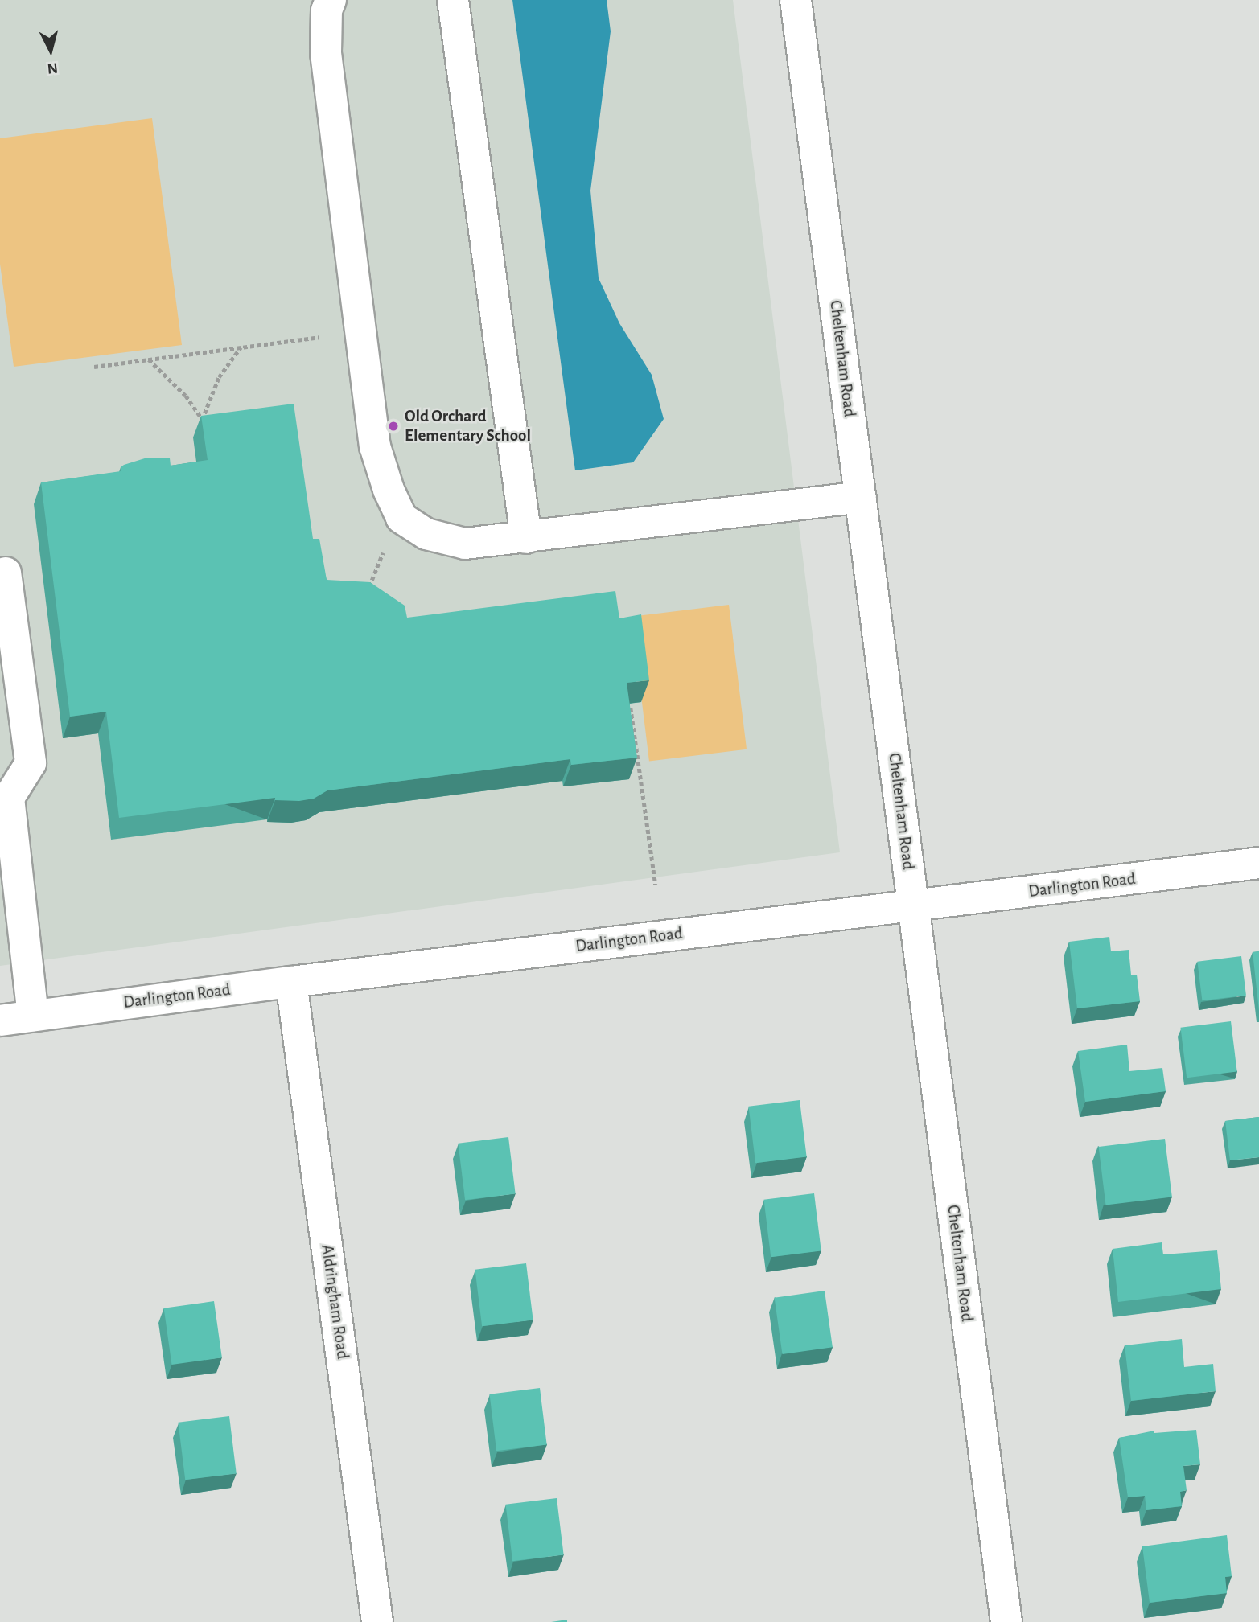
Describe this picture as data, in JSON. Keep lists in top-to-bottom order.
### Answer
{
  "streets": {
    "street": ["Cheltenham Road", "Darlington Road", "Aldringham Road"]
  },
  "crossings": [
    ["Cheltenham Road", "Darlington Road"],
    ["Darlington Road", "Aldringham Road"]
  ],
  "places": ["Old Orchard Elementary School"],
  "north": "bottom"
}
